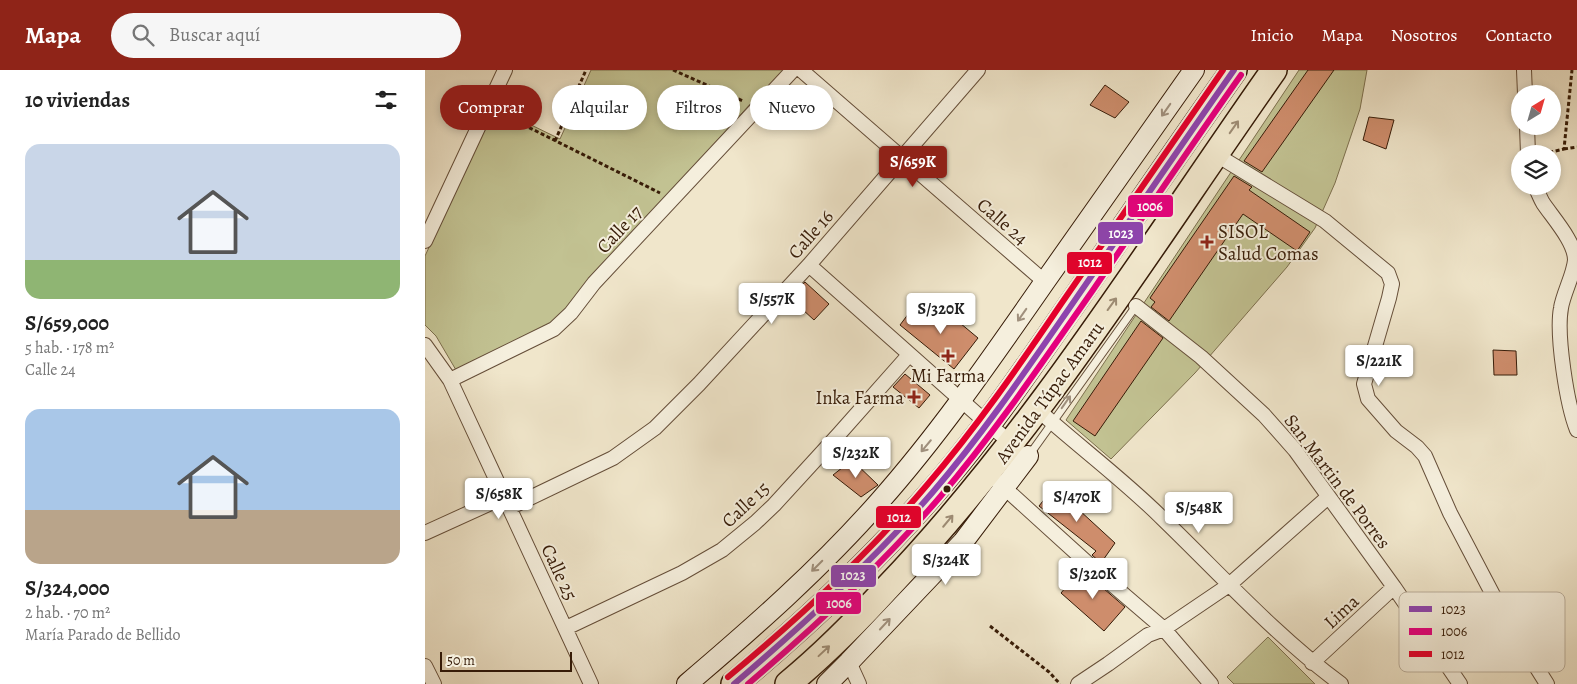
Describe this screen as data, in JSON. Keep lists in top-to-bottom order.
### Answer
{
  "streets": {
    "highway": ["Avenida Túpac Amaru"],
    "street": [
      "Calle 24",
      "Calle 17",
      "Calle 16",
      "San Martin de Porres",
      "Calle 15",
      "Calle 25",
      "Lima"
    ]
  },
  "crossings": [
    ["Calle 24", "Calle 16"],
    ["Calle 17", "Calle 25"],
    ["Calle 16", "Calle 25"],
    ["San Martin de Porres", "Lima"],
    ["Calle 15", "Calle 25"]
  ],
  "places": {
    "health": ["SISOL Salud Comas", "Mi Farma", "Inka Farma"]
  },
  "lines": ["transit line 1023", "transit line 1012", "transit line 1006"],
  "legend": ["1023", "1006", "1012"],
  "scale_bar": "50 m",
  "north": "top right",
  "page": {
    "header": "Mapa",
    "search": "Buscar aquí",
    "nav": [
      "Inicio",
      "Mapa",
      "Nosotros",
      "Contacto"
    ],
    "heading": "10 viviendas",
    "chip": [
      "Comprar",
      "Alquilar",
      "Filtros",
      "Nuevo"
    ],
    "list": [
      {
        "name": "S/659,000",
        "note": "5 hab. · 178 m² · Calle 24"
      },
      {
        "name": "S/324,000",
        "note": "2 hab. · 70 m² · María Parado de Bellido"
      }
    ],
    "price": [
      "S/659K",
      "S/557K",
      "S/320K",
      "S/221K",
      "S/232K",
      "S/658K",
      "S/470K",
      "S/548K",
      "S/324K",
      "S/320K"
    ],
    "scale": "50 m"
  }
}
